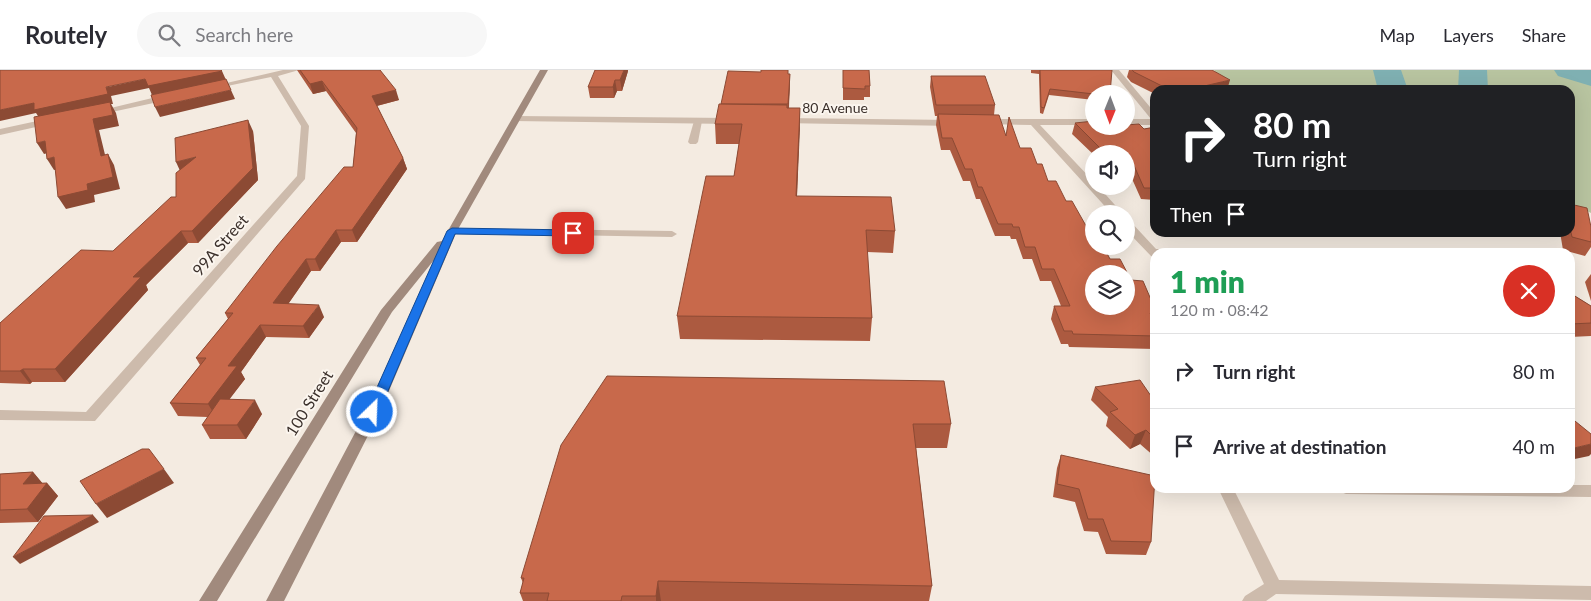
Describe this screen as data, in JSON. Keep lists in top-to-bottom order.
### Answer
{
  "streets": {
    "main road": ["100 Street"],
    "street": ["80 Avenue", "99A Street"]
  },
  "north": "bottom",
  "page": {
    "header": "Routely",
    "search": "Search here",
    "nav": ["Map", "Layers", "Share"],
    "turn": ["80 m", "Turn right"],
    "then": "Then",
    "heading": ["1 min", "120 m · 08:42"],
    "list": [
      {
        "name": "Turn right",
        "value": "80 m"
      },
      {
        "name": "Arrive at destination",
        "value": "40 m"
      }
    ]
  }
}
